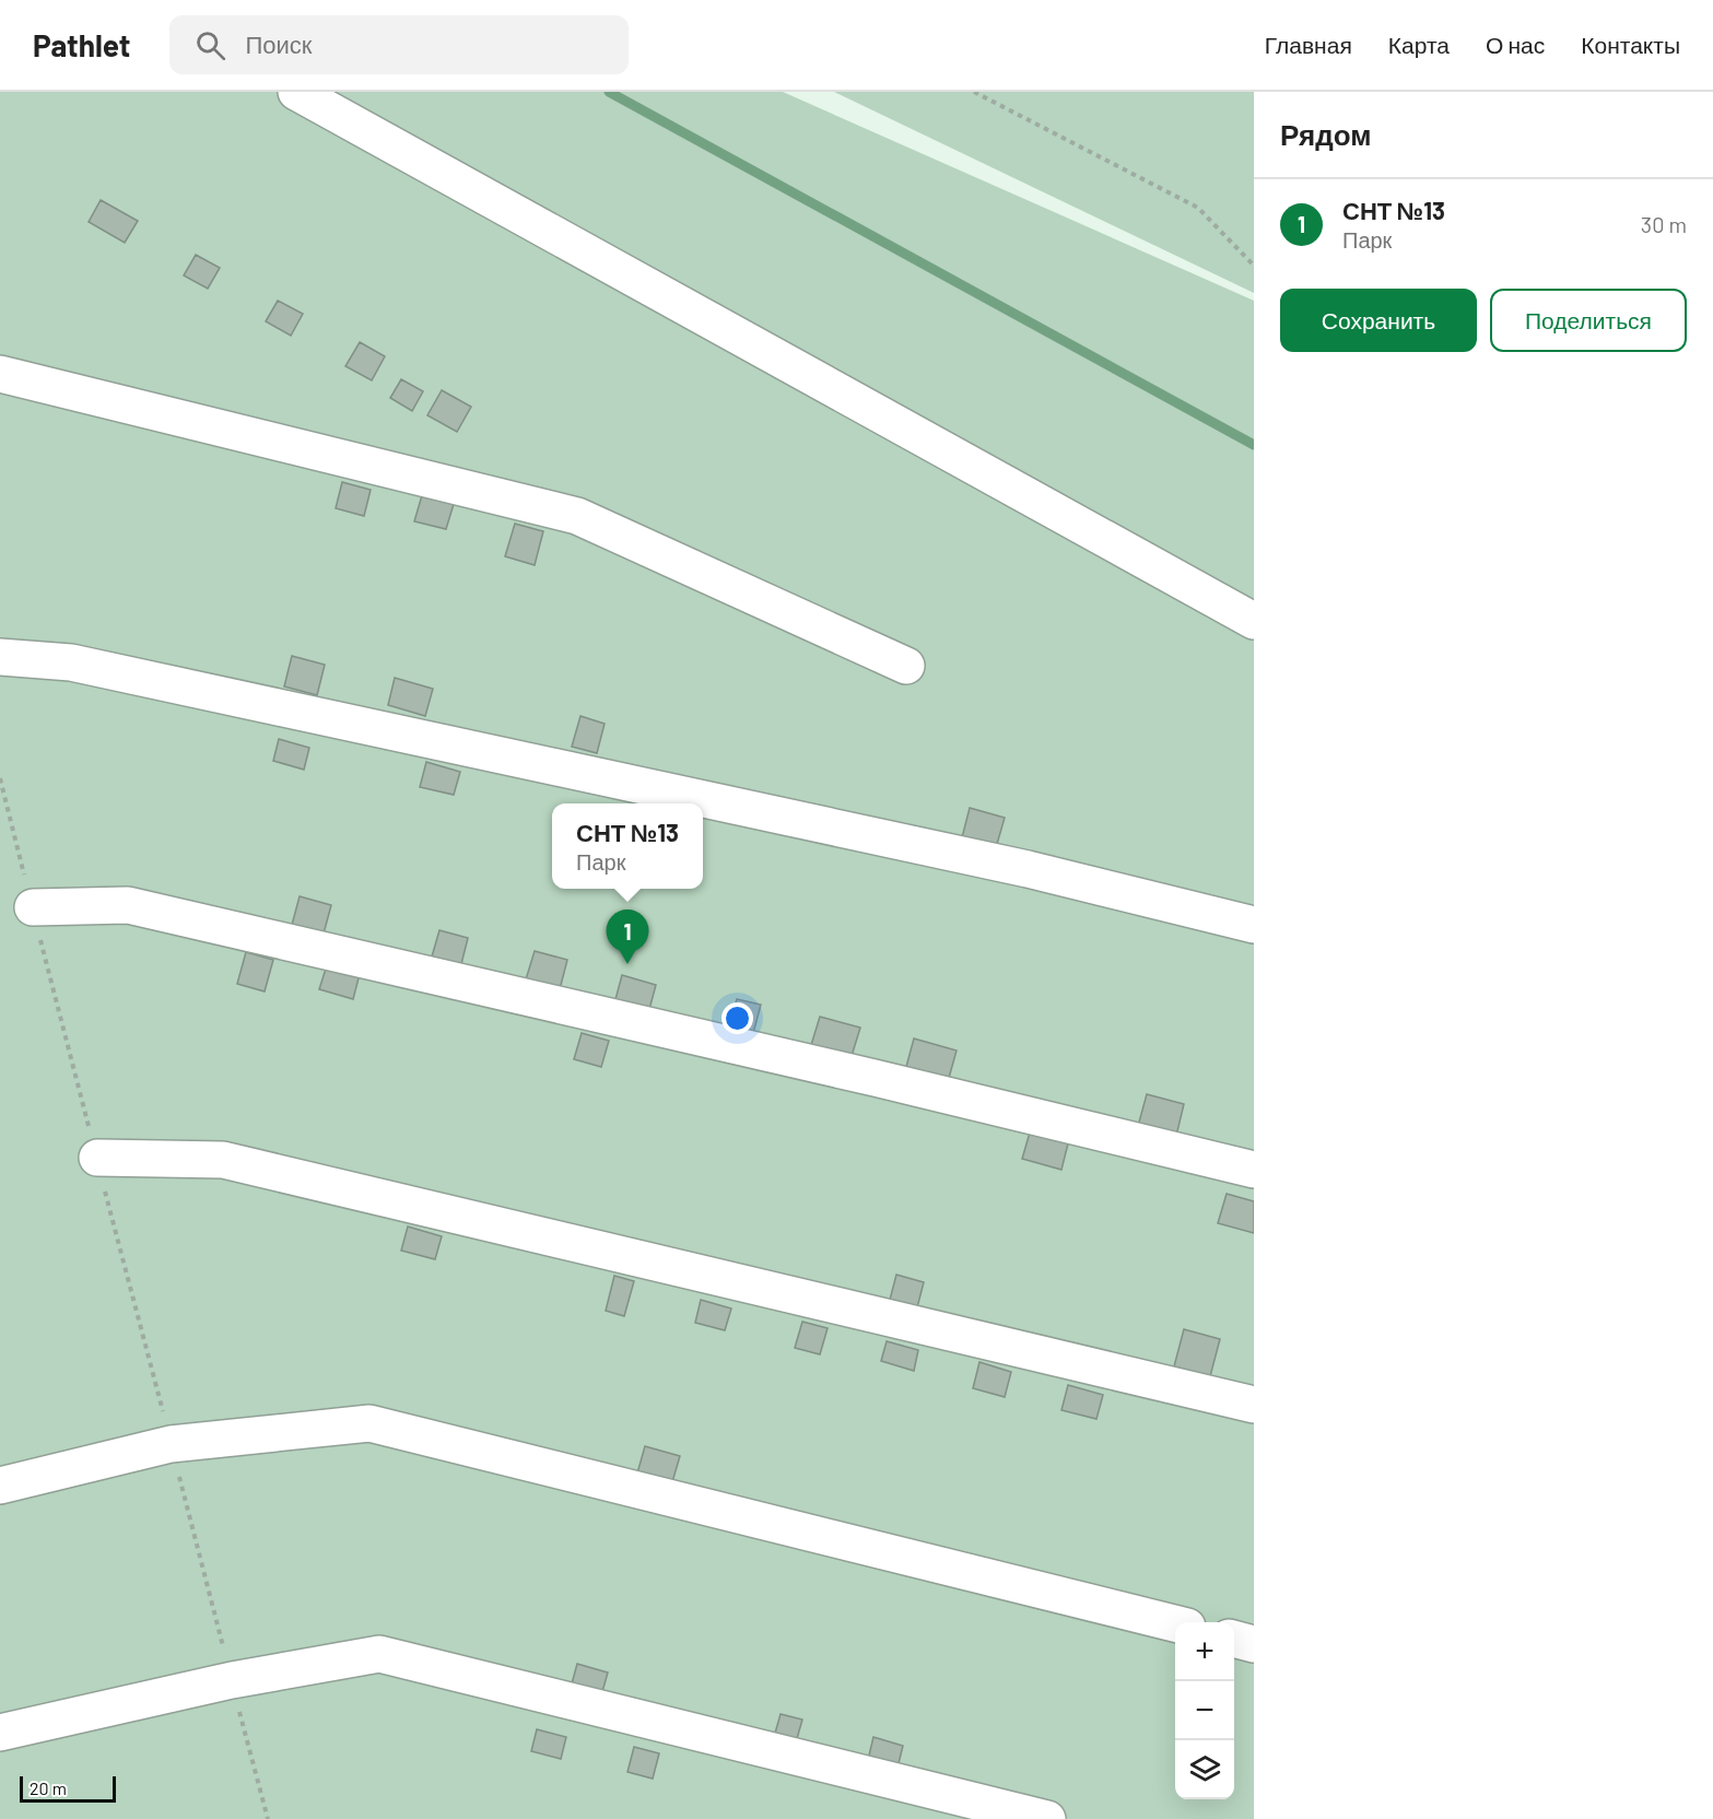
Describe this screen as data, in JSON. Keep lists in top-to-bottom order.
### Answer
{
  "scale_bar": "20 m",
  "page": {
    "header": "Pathlet",
    "search": "Поиск",
    "nav": [
      "Главная",
      "Карта",
      "О нас",
      "Контакты"
    ],
    "heading": "Рядом",
    "list": [
      {
        "mark": "1",
        "name": "СНТ №13",
        "note": "Парк",
        "value": "30 m"
      }
    ],
    "buttons": ["Сохранить", "Поделиться"],
    "popup": ["СНТ №13", "Парк"],
    "pins": "1",
    "map_buttons": ["+", "−"],
    "scale": "20 m"
  }
}
